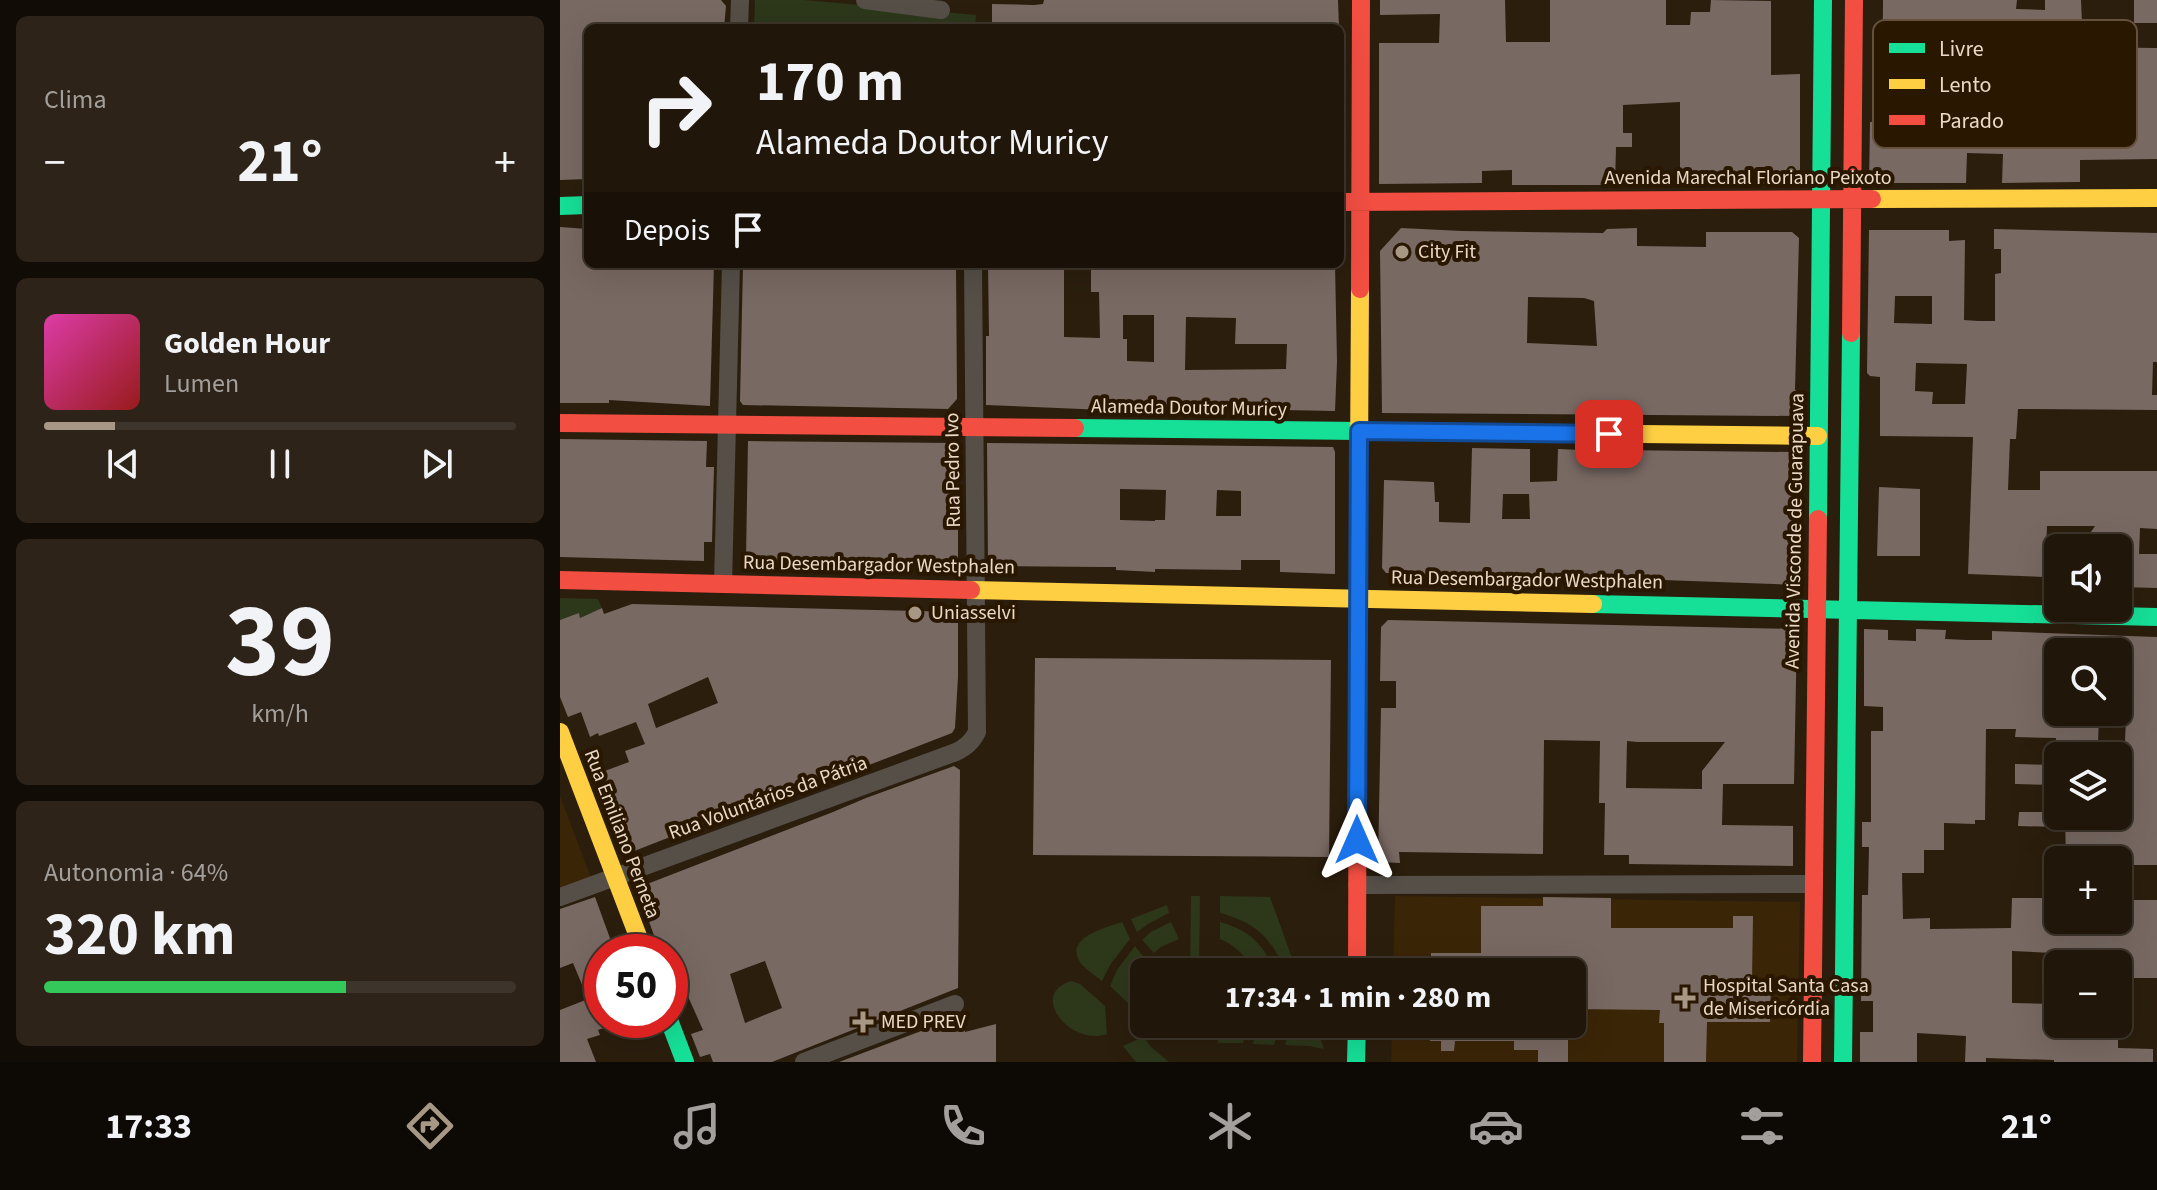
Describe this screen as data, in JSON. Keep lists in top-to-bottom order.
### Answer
{
  "streets": {
    "main road": [
      "Avenida Marechal Floriano Peixoto",
      "Alameda Doutor Muricy",
      "Avenida Visconde de Guarapuava",
      "Rua Desembargador Westphalen",
      "Rua Emiliano Perneta"
    ],
    "street": ["Rua Pedro Ivo", "Rua Voluntários da Pátria"]
  },
  "crossings": [
    ["Avenida Marechal Floriano Peixoto", "Avenida Visconde de Guarapuava"],
    ["Alameda Doutor Muricy", "Rua Pedro Ivo"],
    ["Alameda Doutor Muricy", "Avenida Visconde de Guarapuava"],
    ["Rua Pedro Ivo", "Rua Desembargador Westphalen"],
    ["Rua Pedro Ivo", "Rua Voluntários da Pátria"],
    ["Avenida Visconde de Guarapuava", "Rua Desembargador Westphalen"],
    ["Rua Voluntários da Pátria", "Rua Emiliano Perneta"]
  ],
  "places": {
    "other": ["City Fit", "Uniasselvi"],
    "health": ["Hospital Santa Casa de Misericórdia", "MED PREV"]
  },
  "legend": ["Livre", "Lento", "Parado"],
  "page": {
    "tile": [
      "Clima",
      ["39", "km/h"],
      ["Autonomia · 64%", "320 km"]
    ],
    "turn": ["170 m", "Alameda Doutor Muricy"],
    "heat": ["−", "21°", "+"],
    "then": "Depois",
    "song": ["Golden Hour", "Lumen"],
    "map_buttons": ["+", "−"],
    "limit": "50",
    "trip": "17:34 · 1 min · 280 m",
    "tabs": ["17:33", "21°"]
  }
}
